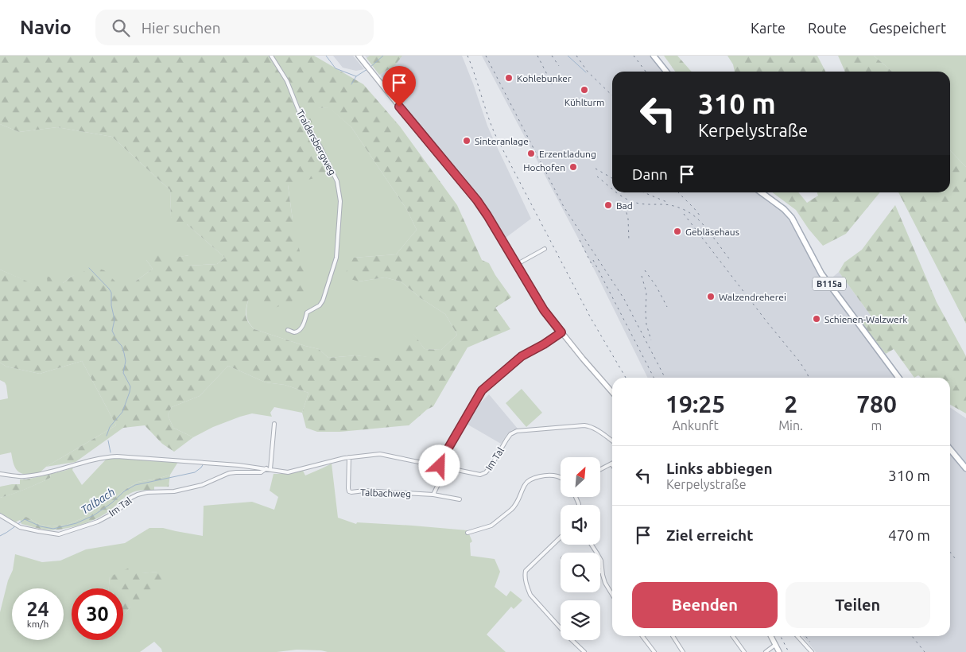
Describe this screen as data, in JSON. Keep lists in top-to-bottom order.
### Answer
{
  "streets": {
    "main road": ["B115a"],
    "street": ["Traidersbergweg", "Im Tal", "Talbachweg"]
  },
  "crossings": [
    ["Im Tal", "Talbachweg"]
  ],
  "water": ["Talbach"],
  "places": [
    "Kohlebunker",
    "Kühlturm",
    "Sinteranlage",
    "Erzentladung",
    "Hochofen",
    "Bad",
    "Gebläsehaus",
    "Walzendreherei",
    "Schienen-Walzwerk"
  ],
  "north": "top right",
  "page": {
    "header": "Navio",
    "search": "Hier suchen",
    "nav": ["Karte", "Route", "Gespeichert"],
    "turn": ["310 m", "Kerpelystraße"],
    "then": "Dann",
    "eta": [
      "19:25",
      "Ankunft",
      "2",
      "Min.",
      "780",
      "m"
    ],
    "list": [
      {
        "name": "Links abbiegen",
        "note": "Kerpelystraße",
        "value": "310 m"
      },
      {
        "name": "Ziel erreicht",
        "value": "470 m"
      }
    ],
    "buttons": ["Beenden", "Teilen"],
    "speed": "24 km/h",
    "limit": "30"
  }
}
